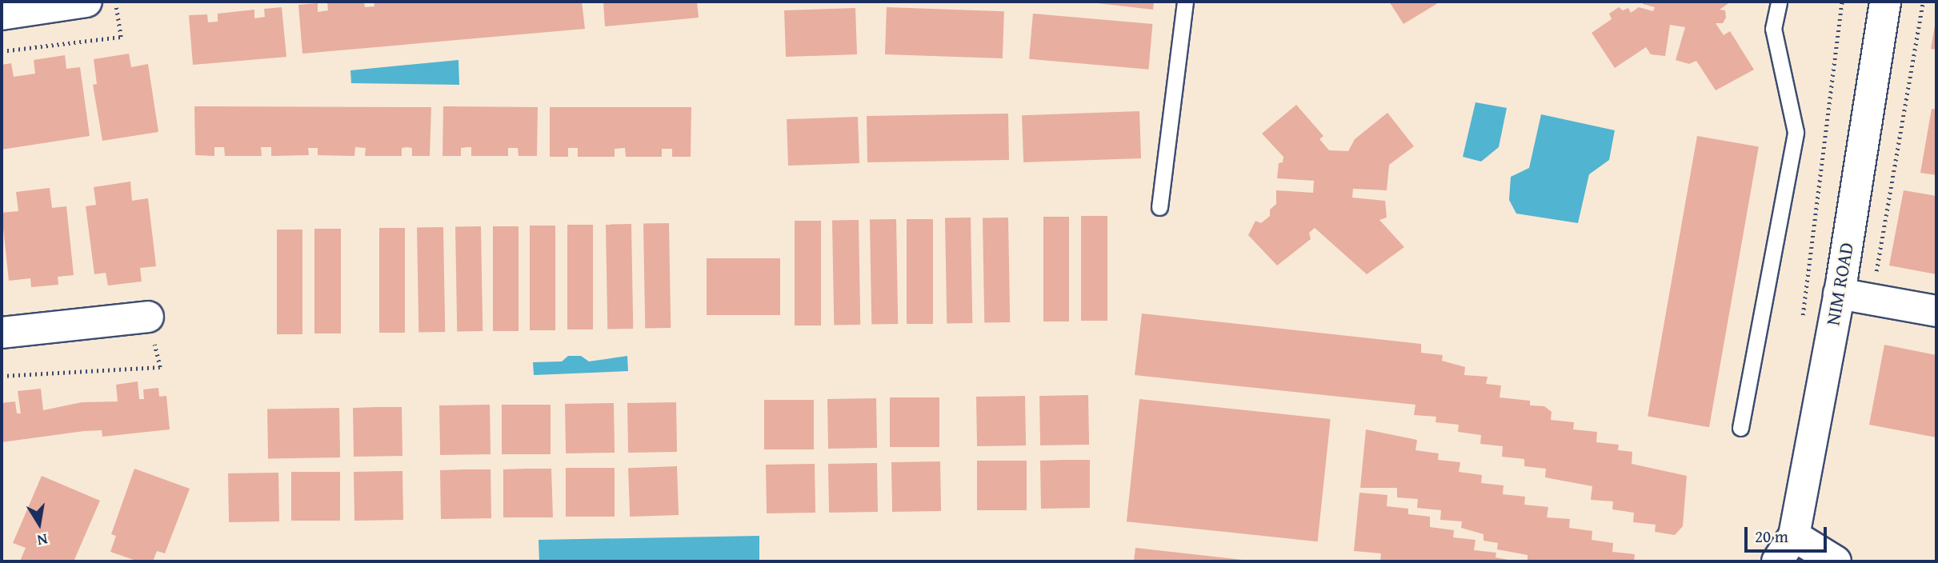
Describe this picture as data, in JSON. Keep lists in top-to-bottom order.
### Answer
{
  "streets": {
    "street": ["NIM ROAD"]
  },
  "scale_bar": "20 m",
  "north": "bottom"
}
